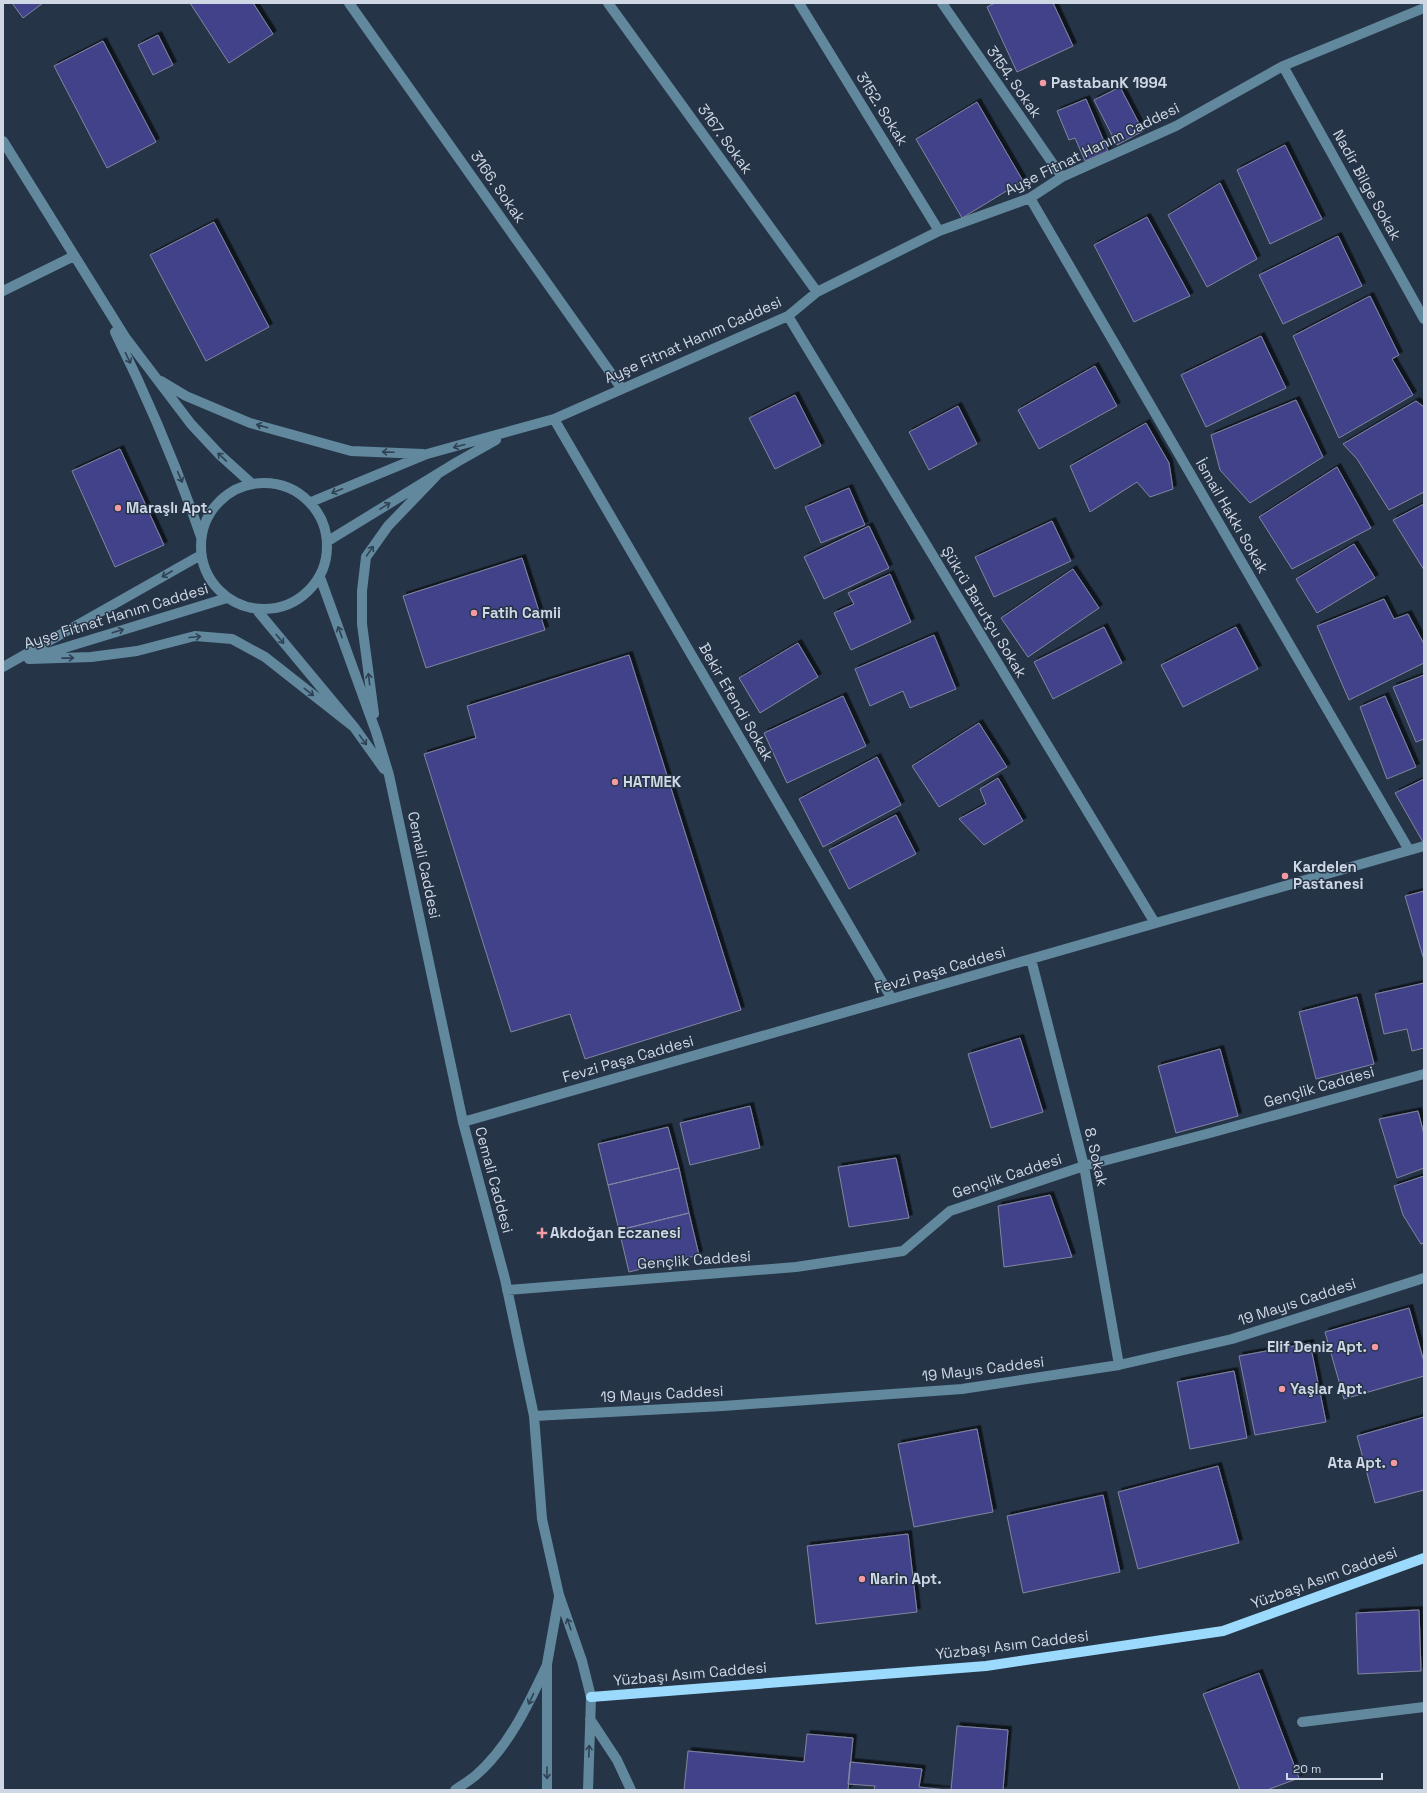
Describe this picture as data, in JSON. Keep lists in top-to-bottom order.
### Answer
{
  "streets": {
    "main road": ["Yüzbaşı Asım Caddesi"],
    "street": [
      "3154. Sokak",
      "3152. Sokak",
      "3167. Sokak",
      "Ayşe Fitnat Hanım Caddesi",
      "Nadir Bilge Sokak",
      "3166. Sokak",
      "İsmail Hakkı Sokak",
      "Şükrü Barutçu Sokak",
      "Bekir Efendi Sokak",
      "Cemali Caddesi",
      "Fevzi Paşa Caddesi",
      "Gençlik Caddesi",
      "8. Sokak",
      "19 Mayıs Caddesi"
    ]
  },
  "crossings": [
    ["3154. Sokak", "Ayşe Fitnat Hanım Caddesi"],
    ["3152. Sokak", "Ayşe Fitnat Hanım Caddesi"],
    ["3167. Sokak", "Ayşe Fitnat Hanım Caddesi"],
    ["Ayşe Fitnat Hanım Caddesi", "Nadir Bilge Sokak"],
    ["Ayşe Fitnat Hanım Caddesi", "3166. Sokak"],
    ["Ayşe Fitnat Hanım Caddesi", "İsmail Hakkı Sokak"],
    ["Ayşe Fitnat Hanım Caddesi", "Şükrü Barutçu Sokak"],
    ["Ayşe Fitnat Hanım Caddesi", "Bekir Efendi Sokak"],
    ["Ayşe Fitnat Hanım Caddesi", "Cemali Caddesi"],
    ["İsmail Hakkı Sokak", "Fevzi Paşa Caddesi"],
    ["Şükrü Barutçu Sokak", "Fevzi Paşa Caddesi"],
    ["Bekir Efendi Sokak", "Fevzi Paşa Caddesi"],
    ["Cemali Caddesi", "Fevzi Paşa Caddesi"],
    ["Cemali Caddesi", "Gençlik Caddesi"],
    ["Cemali Caddesi", "19 Mayıs Caddesi"],
    ["Cemali Caddesi", "Yüzbaşı Asım Caddesi"],
    ["Fevzi Paşa Caddesi", "8. Sokak"],
    ["Gençlik Caddesi", "8. Sokak"],
    ["8. Sokak", "19 Mayıs Caddesi"]
  ],
  "places": {
    "other": [
      "PastabanK 1994",
      "Maraşlı Apt.",
      "Fatih Camii",
      "HATMEK",
      "Kardelen Pastanesi",
      "Elif Deniz Apt.",
      "Yaşlar Apt.",
      "Ata Apt.",
      "Narin Apt."
    ],
    "health": ["Akdoğan Eczanesi"]
  },
  "scale_bar": "20 m"
}
